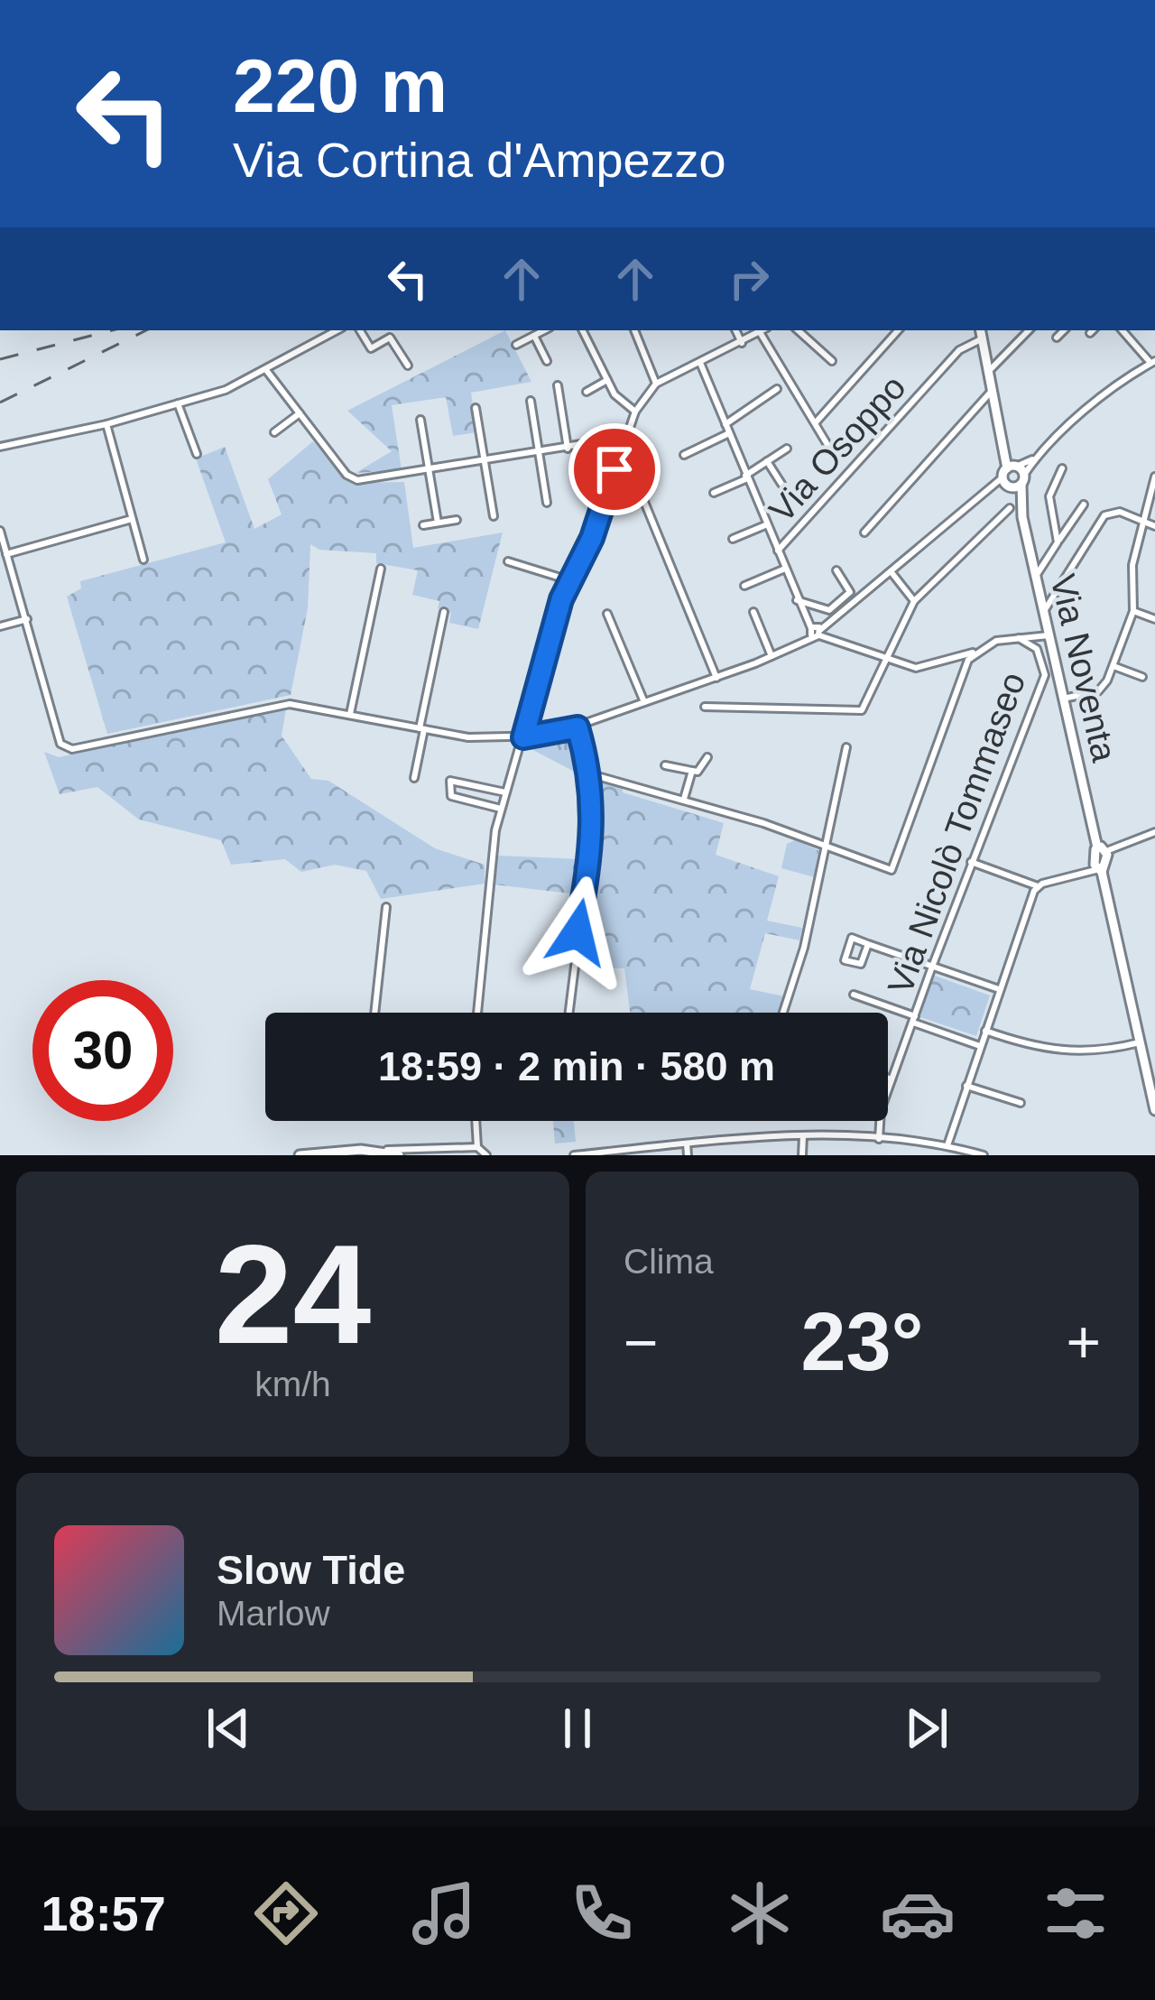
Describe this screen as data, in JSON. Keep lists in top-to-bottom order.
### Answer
{
  "streets": {
    "street": ["Via Osoppo", "Via Noventa", "Via Nicolò Tommaseo"]
  },
  "crossings": [
    ["Via Osoppo", "Via Noventa"],
    ["Via Noventa", "Via Nicolò Tommaseo"]
  ],
  "page": {
    "turn": ["220 m", "Via Cortina d'Ampezzo"],
    "limit": "30",
    "trip": "18:59 · 2 min · 580 m",
    "tile": [
      ["24", "km/h"],
      "Clima"
    ],
    "heat": ["−", "23°", "+"],
    "song": ["Slow Tide", "Marlow"],
    "tabs": "18:57"
  }
}
